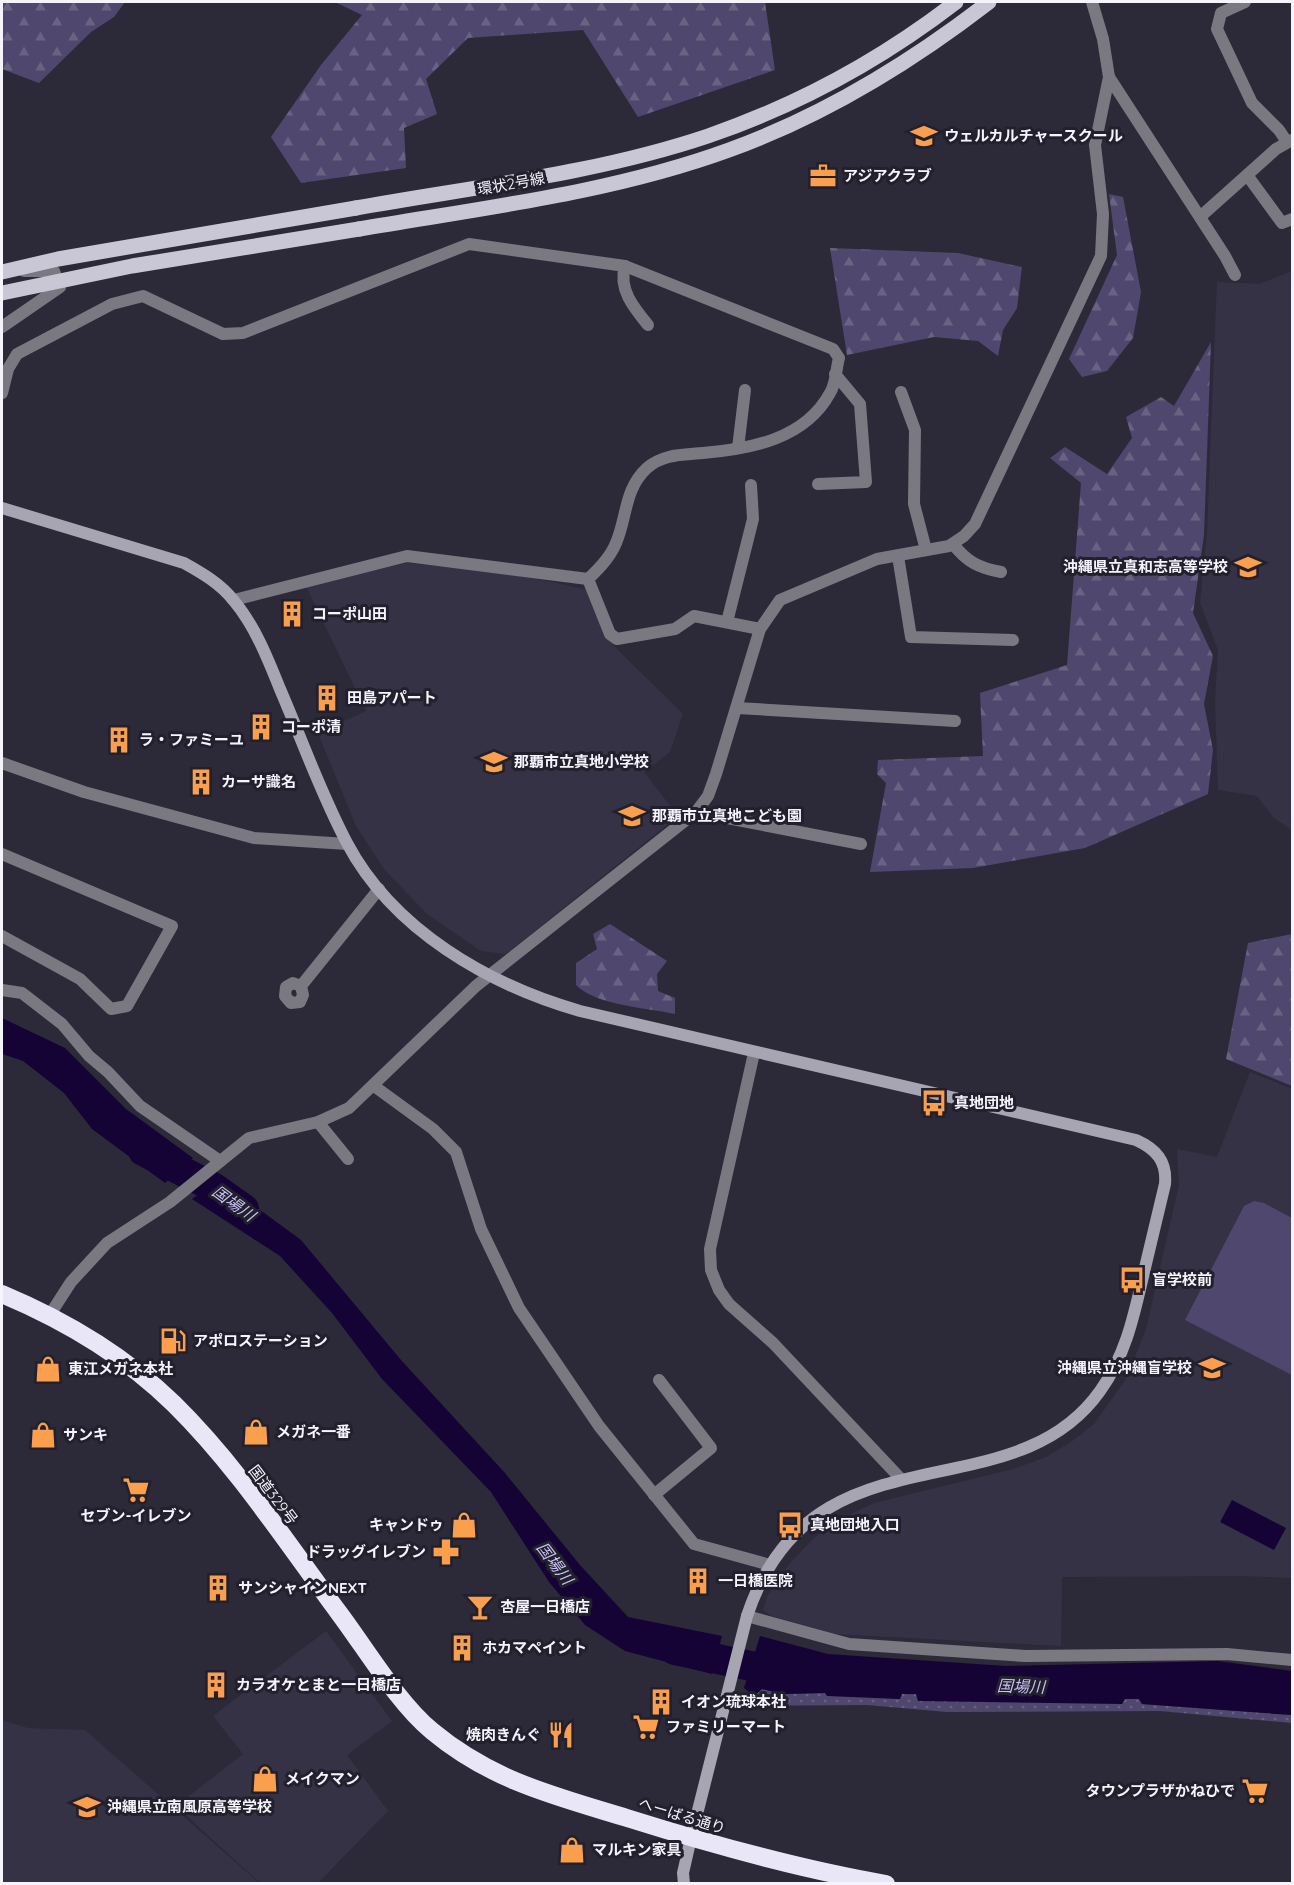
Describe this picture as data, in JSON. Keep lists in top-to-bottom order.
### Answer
{
  "streets": {
    "highway": ["国道329号", "へーばる通り"],
    "main road": ["環状2号線"]
  },
  "crossings": [
    ["国道329号", "へーばる通り"]
  ],
  "water": ["国場川"],
  "places": {
    "school or university": [
      "ウェルカルチャースクール",
      "沖縄県立真和志高等学校",
      "那覇市立真地小学校",
      "那覇市立真地こども園",
      "沖縄県立沖縄盲学校",
      "沖縄県立南風原高等学校"
    ],
    "office": ["アジアクラブ"],
    "building": [
      "コーポ山田",
      "田島アパート",
      "コーポ清",
      "ラ・ファミーユ",
      "カーサ識名",
      "一日橋医院",
      "サンシャインNEXT",
      "ホカマペイント",
      "カラオケとまと一日橋店",
      "イオン琉球本社"
    ],
    "bus stop": ["真地団地", "盲学校前", "真地団地入口"],
    "fuel station": ["アポロステーション"],
    "shop": [
      "東江メガネ本社",
      "メガネ一番",
      "サンキ",
      "キャンドゥ",
      "メイクマン",
      "マルキン家具"
    ],
    "supermarket": ["セブン-イレブン", "ファミリーマート", "タウンプラザかねひで"],
    "pharmacy": ["ドラッグイレブン"],
    "bar": ["杏屋一日橋店"],
    "restaurant": ["焼肉きんぐ"]
  }
}
